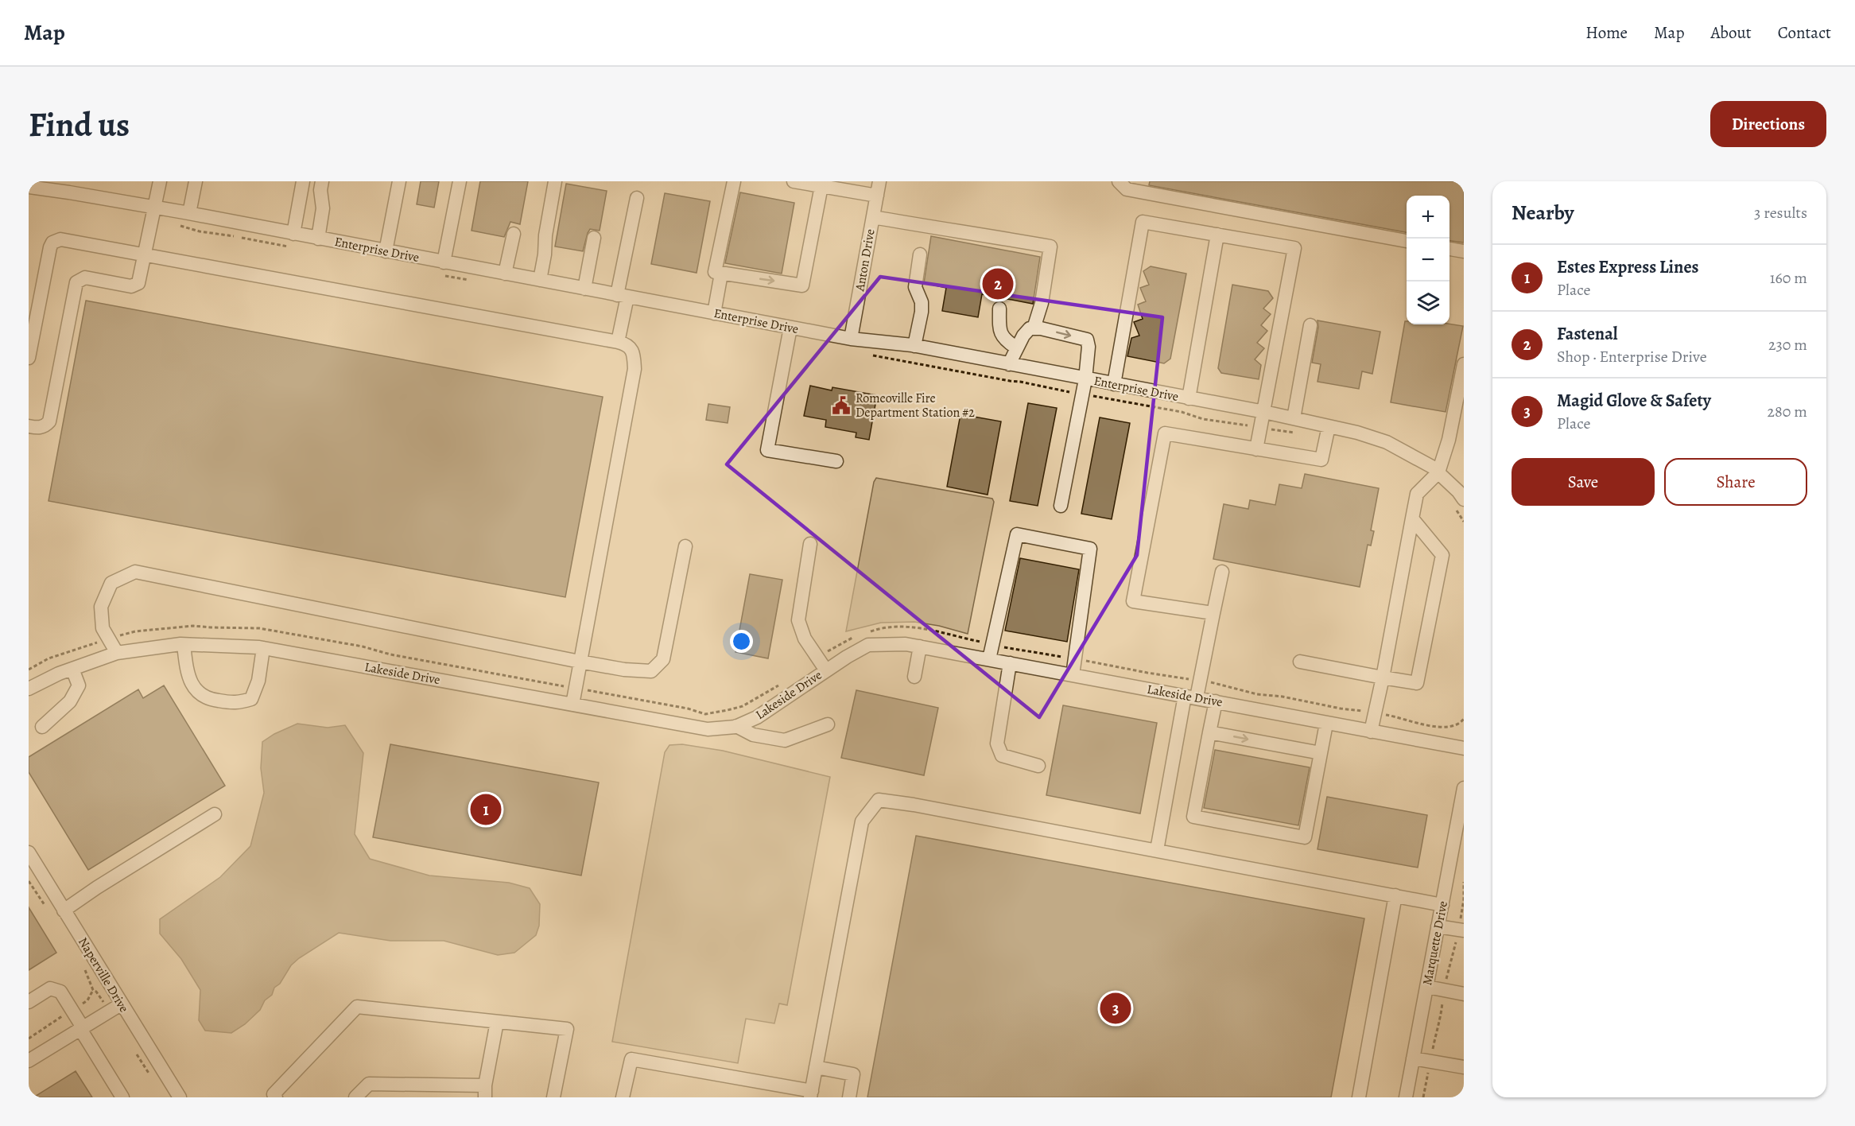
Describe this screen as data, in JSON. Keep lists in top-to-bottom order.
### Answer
{
  "streets": {
    "street": [
      "Enterprise Drive",
      "Anton Drive",
      "Lakeside Drive",
      "Marquette Drive",
      "Naperville Drive"
    ]
  },
  "crossings": [
    ["Enterprise Drive", "Anton Drive"]
  ],
  "places": {
    "public building": ["Romeoville Fire Department Station #2"]
  },
  "page": {
    "header": "Map",
    "nav": [
      "Home",
      "Map",
      "About",
      "Contact"
    ],
    "buttons": [
      "Directions",
      ["Save", "Share"]
    ],
    "title": "Find us",
    "heading": ["Nearby", "3 results"],
    "map_buttons": ["+", "−"],
    "list": [
      {
        "mark": "1",
        "name": "Estes Express Lines",
        "note": "Place",
        "value": "160 m"
      },
      {
        "mark": "2",
        "name": "Fastenal",
        "note": "Shop · Enterprise Drive",
        "value": "230 m"
      },
      {
        "mark": "3",
        "name": "Magid Glove & Safety",
        "note": "Place",
        "value": "280 m"
      }
    ],
    "pins": ["2", "1", "3"]
  }
}
